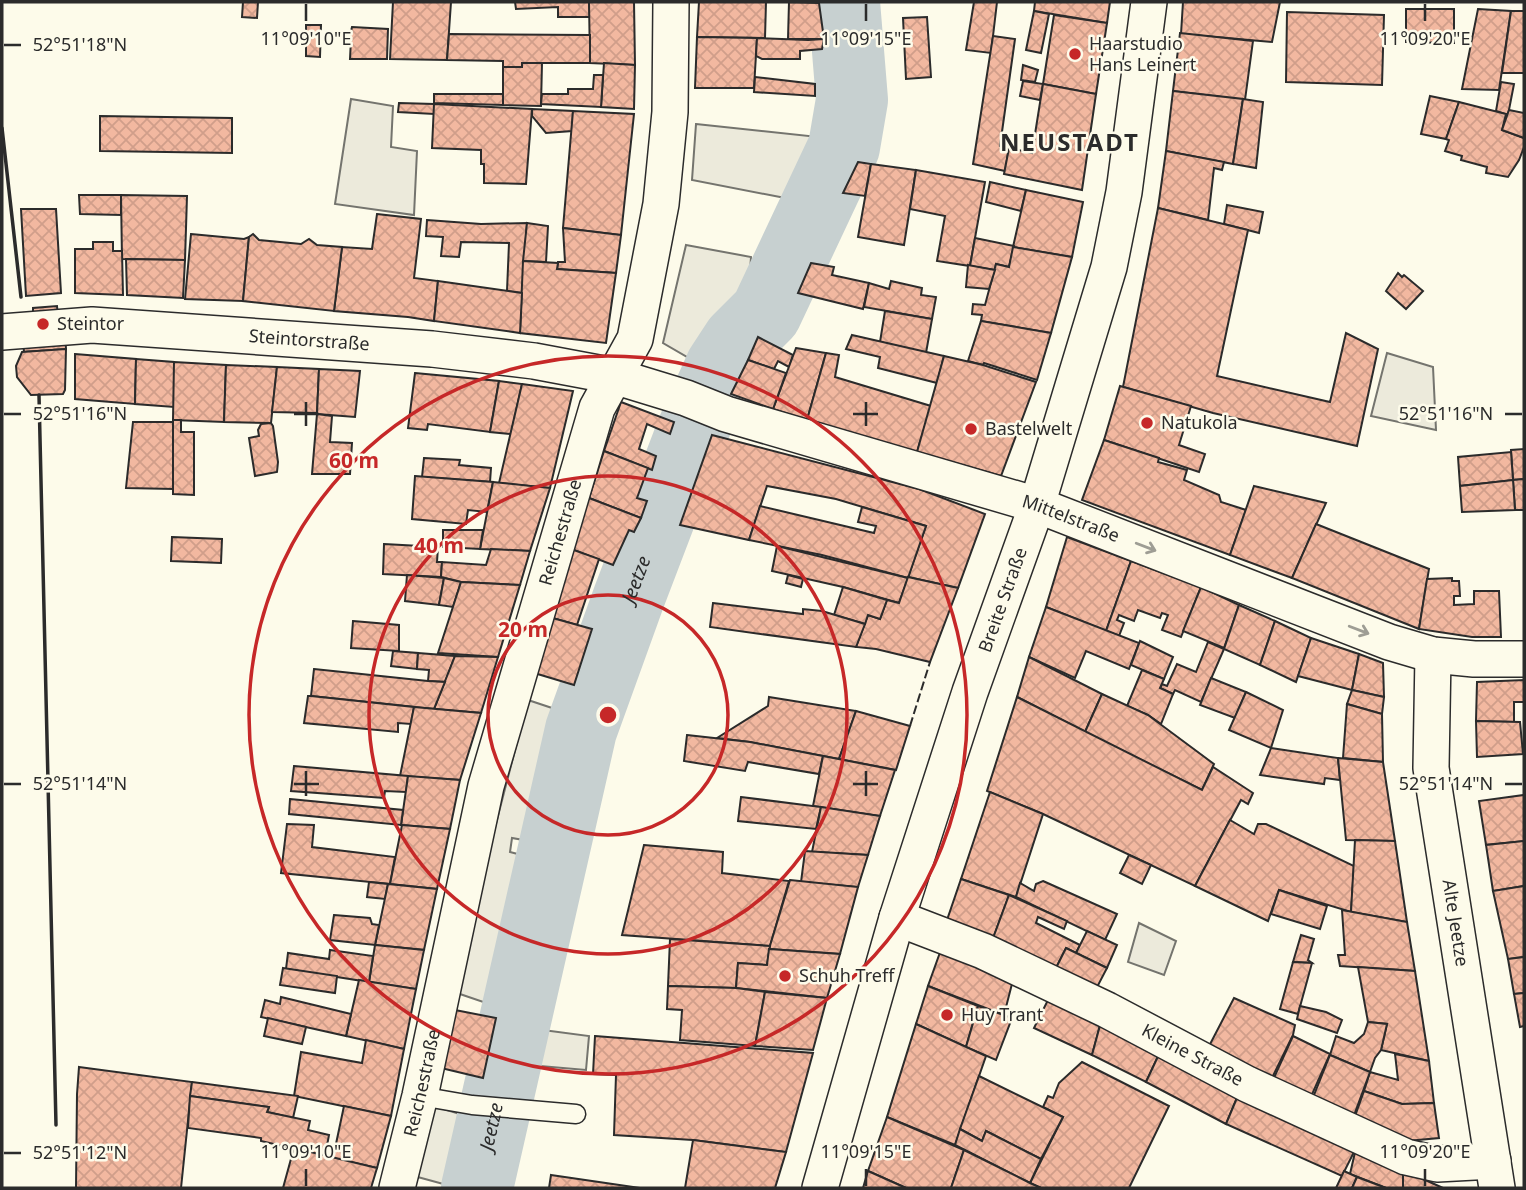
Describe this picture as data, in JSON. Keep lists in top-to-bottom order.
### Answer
{
  "streets": {
    "street": [
      "Steintorstraße",
      "Mittelstraße",
      "Reichestraße",
      "Breite Straße",
      "Alte Jeetze",
      "Kleine Straße"
    ]
  },
  "crossings": [
    ["Steintorstraße", "Mittelstraße"],
    ["Steintorstraße", "Reichestraße"],
    ["Mittelstraße", "Reichestraße"],
    ["Mittelstraße", "Breite Straße"],
    ["Mittelstraße", "Alte Jeetze"],
    ["Breite Straße", "Kleine Straße"],
    ["Alte Jeetze", "Kleine Straße"]
  ],
  "one_way": ["Mittelstraße"],
  "districts": ["NEUSTADT"],
  "water": ["Jeetze"],
  "places": [
    "Haarstudio Hans Leinert",
    "Steintor",
    "Natukola",
    "Bastelwelt",
    "Schuh Treff",
    "Huy Trant"
  ],
  "coordinates": [
    "11°09'10\"E",
    "11°09'15\"E",
    "11°09'20\"E",
    "52°51'18\"N",
    "52°51'16\"N",
    "52°51'14\"N",
    "52°51'12\"N"
  ],
  "rings": ["60 m", "40 m", "20 m"]
}
